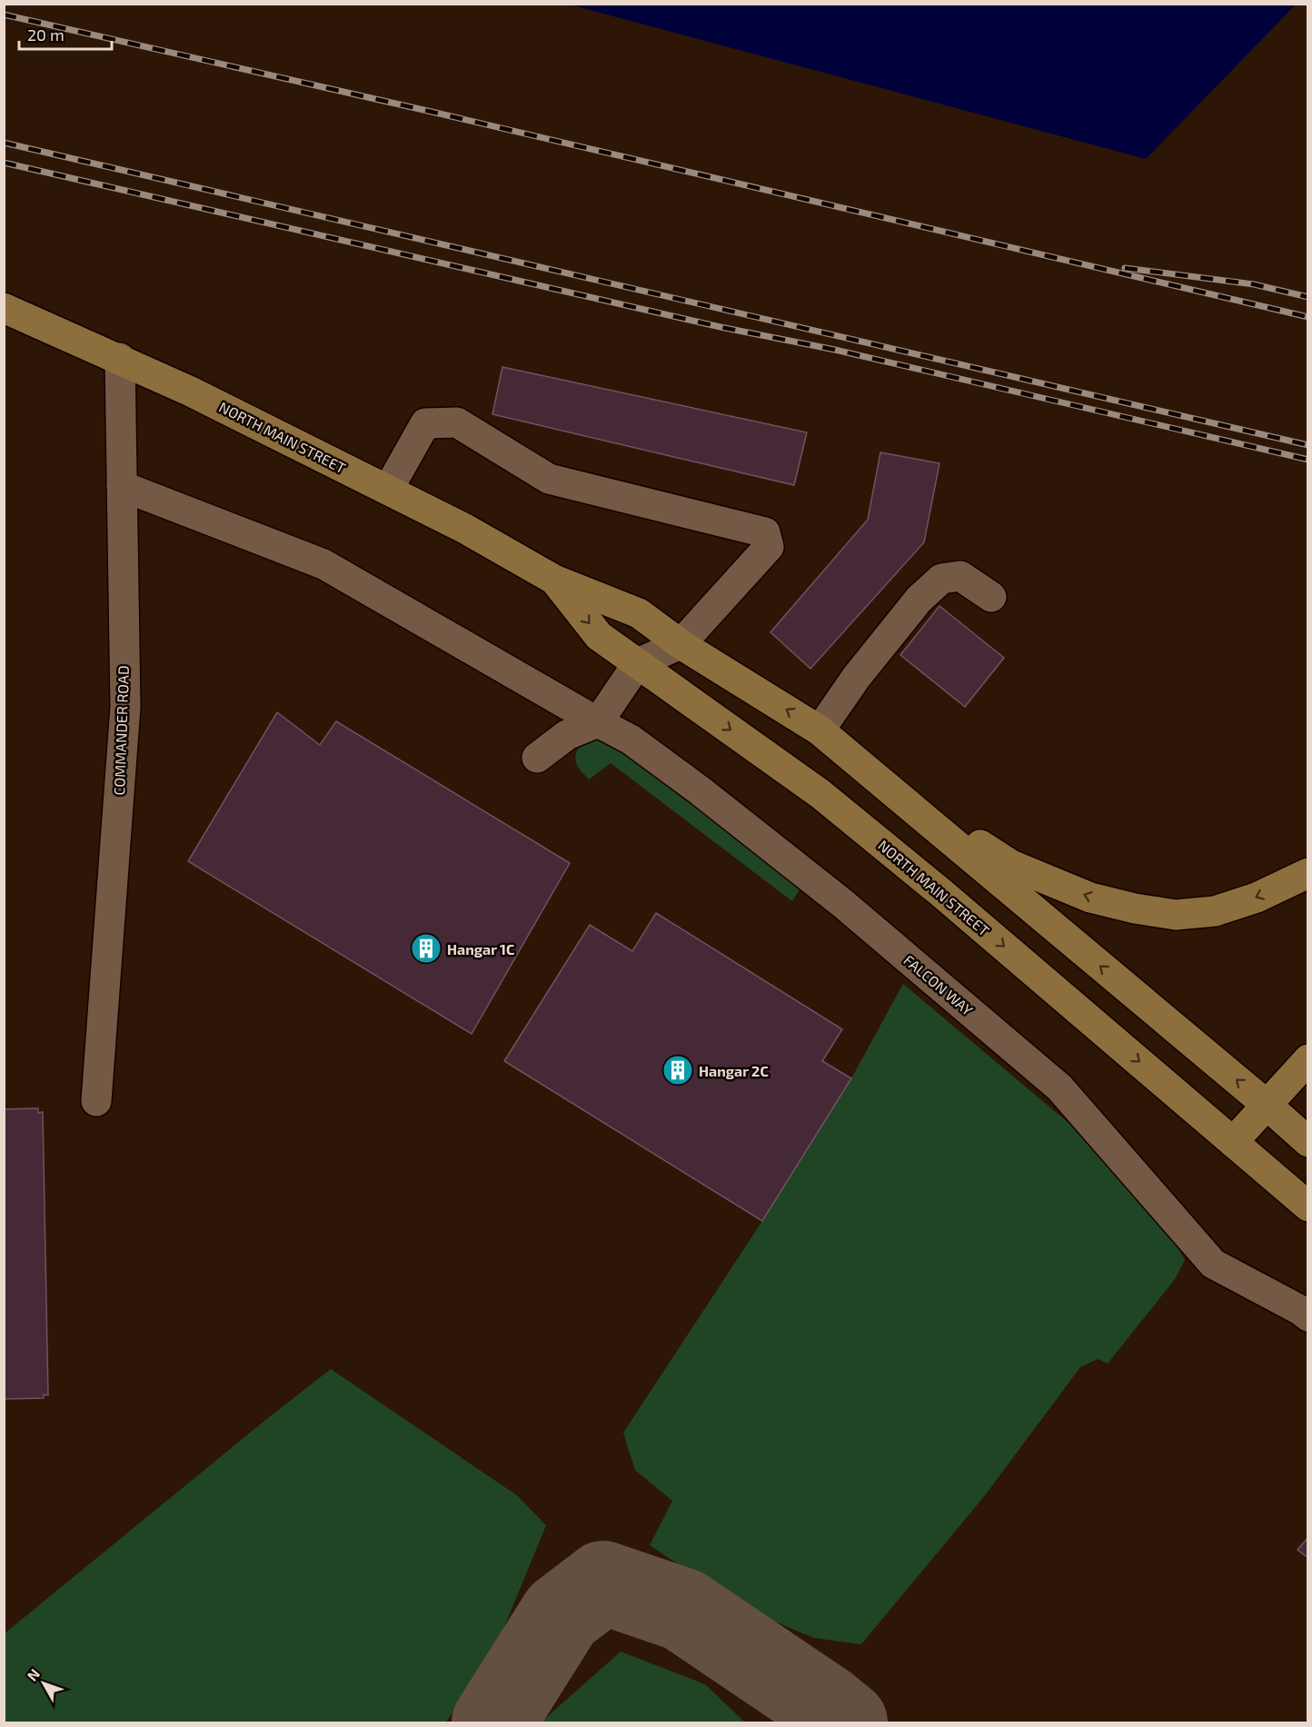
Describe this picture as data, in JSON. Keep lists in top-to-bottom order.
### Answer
{
  "streets": {
    "main road": ["NORTH MAIN STREET"],
    "street": ["COMMANDER ROAD", "FALCON WAY"]
  },
  "crossings": [
    ["NORTH MAIN STREET", "COMMANDER ROAD"],
    ["COMMANDER ROAD", "FALCON WAY"]
  ],
  "places": {
    "building": ["Hangar 1C", "Hangar 2C"]
  },
  "scale_bar": "20 m",
  "north": "top left"
}
